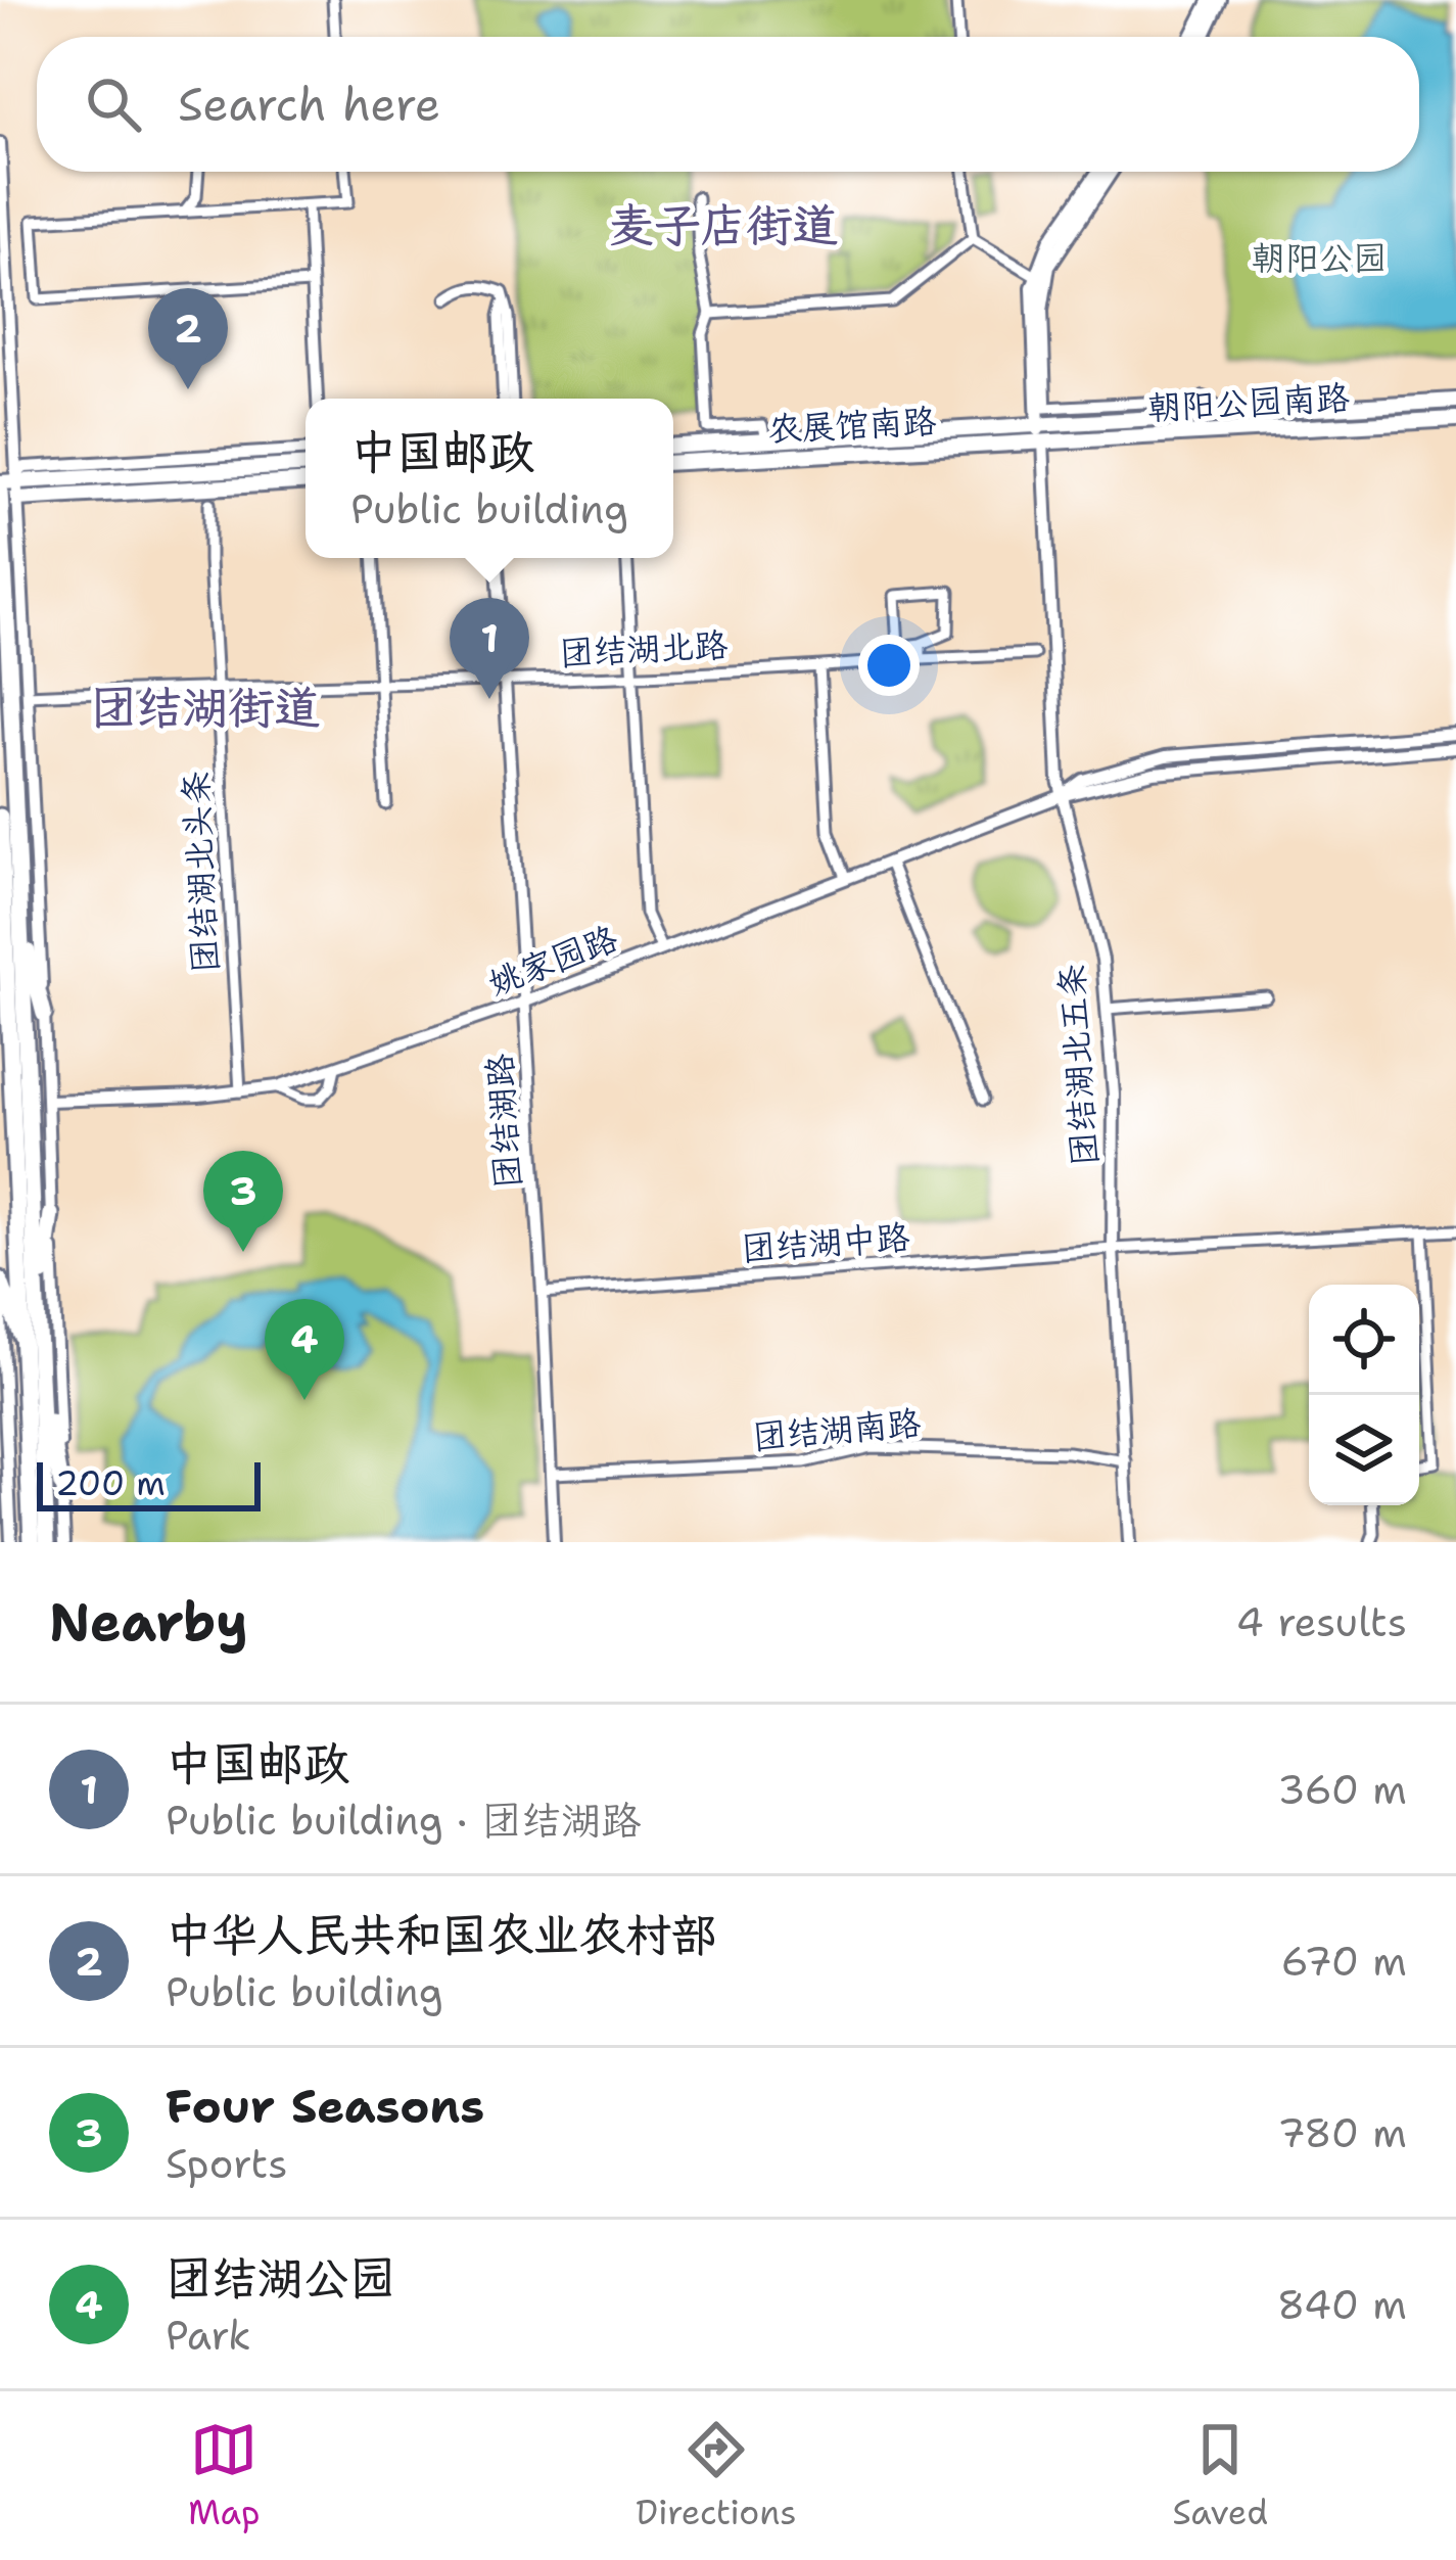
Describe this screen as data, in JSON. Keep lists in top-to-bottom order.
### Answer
{
  "streets": {
    "main road": ["朝阳公园南路", "农展馆南路"],
    "street": [
      "团结湖北路",
      "团结湖北头条",
      "姚家园路",
      "团结湖北五条",
      "团结湖路",
      "团结湖中路",
      "团结湖南路"
    ]
  },
  "crossings": [
    ["朝阳公园南路", "农展馆南路"],
    ["朝阳公园南路", "团结湖北五条"],
    ["农展馆南路", "团结湖北五条"],
    ["团结湖北路", "团结湖北头条"],
    ["团结湖北路", "团结湖路"],
    ["团结湖北头条", "姚家园路"],
    ["姚家园路", "团结湖北五条"],
    ["姚家园路", "团结湖路"],
    ["团结湖北五条", "团结湖中路"],
    ["团结湖北五条", "团结湖南路"],
    ["团结湖路", "团结湖中路"],
    ["团结湖路", "团结湖南路"]
  ],
  "districts": ["麦子店街道", "团结湖街道"],
  "parks": ["朝阳公园"],
  "scale_bar": "200 m",
  "page": {
    "search": "Search here",
    "pins": [
      "2",
      "1",
      "3",
      "4"
    ],
    "popup": ["中国邮政", "Public building"],
    "scale": "200 m",
    "heading": ["Nearby", "4 results"],
    "list": [
      {
        "mark": "1",
        "name": "中国邮政",
        "note": "Public building · 团结湖路",
        "value": "360 m"
      },
      {
        "mark": "2",
        "name": "中华人民共和国农业农村部",
        "note": "Public building",
        "value": "670 m"
      },
      {
        "mark": "3",
        "name": "Four Seasons",
        "note": "Sports",
        "value": "780 m"
      },
      {
        "mark": "4",
        "name": "团结湖公园",
        "note": "Park",
        "value": "840 m"
      }
    ],
    "nav": ["Map", "Directions", "Saved"]
  }
}
